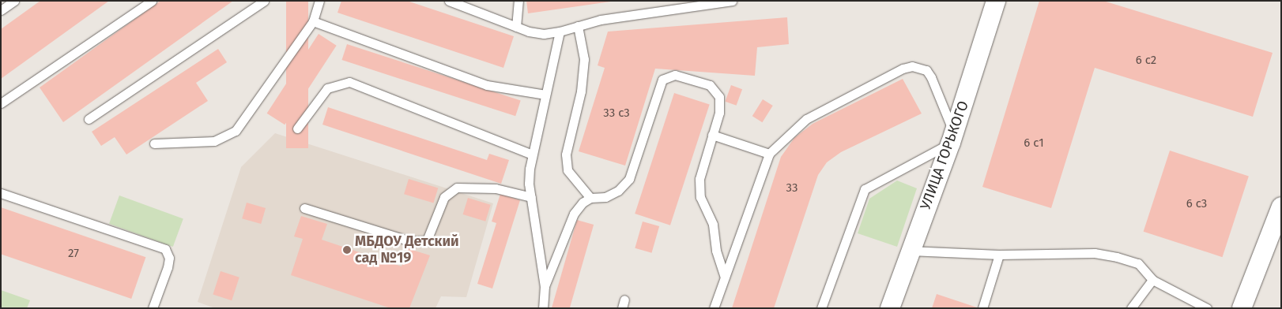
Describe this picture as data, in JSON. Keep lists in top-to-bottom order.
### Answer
{
  "streets": {
    "street": ["УЛИЦА ГОРЬКОГО"]
  },
  "places": ["МБДОУ Детский сад №19"],
  "house_numbers": [
    "6 с2",
    "33 с3",
    "6 с1",
    "33",
    "6 с3",
    "27"
  ]
}
